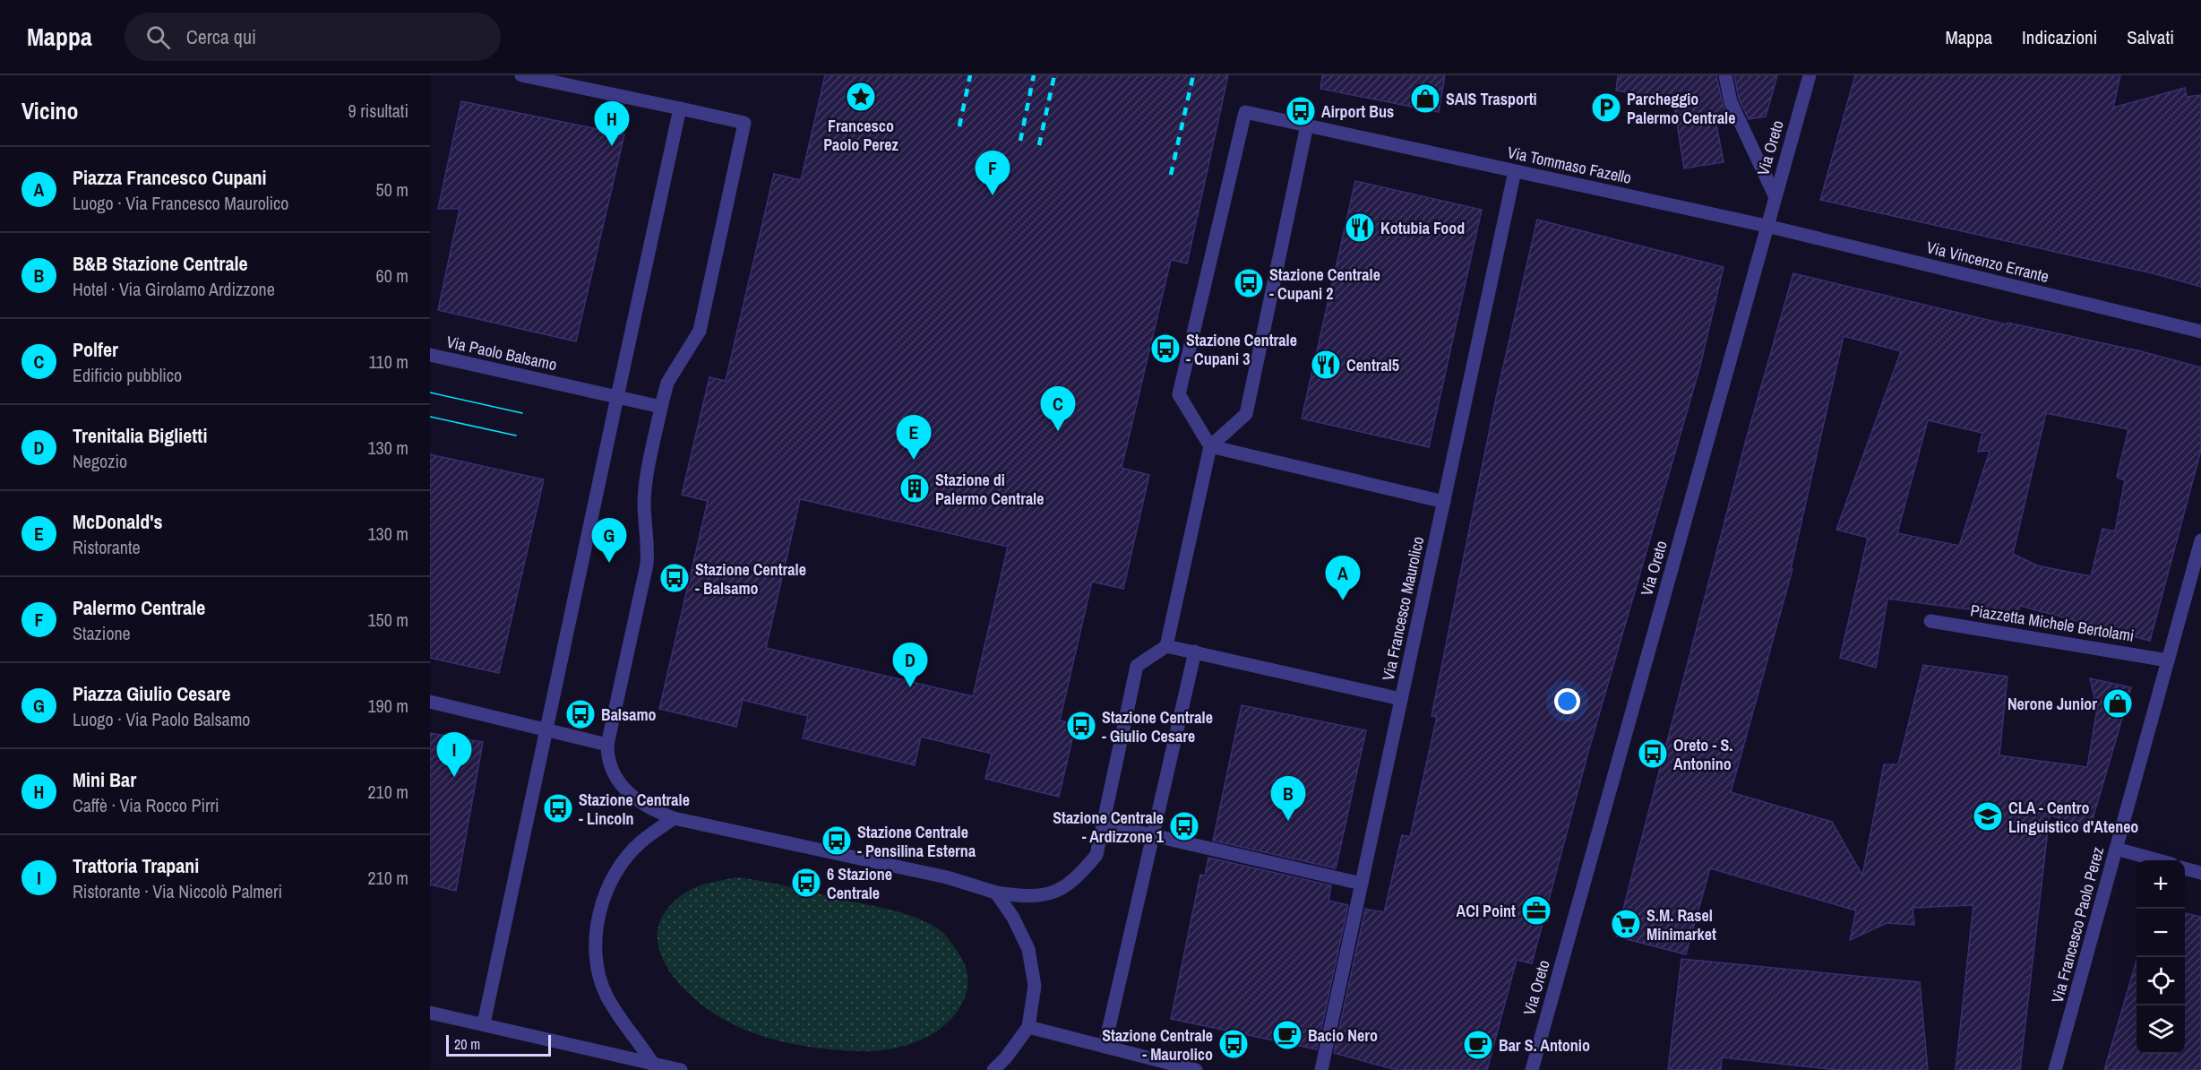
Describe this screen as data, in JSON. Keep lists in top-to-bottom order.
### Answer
{
  "streets": {
    "street": [
      "Via Oreto",
      "Via Tommaso Fazello",
      "Via Vincenzo Errante",
      "Via Paolo Balsamo",
      "Via Francesco Maurolico",
      "Piazzetta Michele Bertolami",
      "Via Francesco Paolo Perez"
    ]
  },
  "crossings": [
    ["Via Oreto", "Via Tommaso Fazello"],
    ["Via Oreto", "Via Vincenzo Errante"],
    ["Via Tommaso Fazello", "Via Vincenzo Errante"],
    ["Via Tommaso Fazello", "Via Francesco Maurolico"],
    ["Piazzetta Michele Bertolami", "Via Francesco Paolo Perez"]
  ],
  "places": {
    "place": ["Francesco Paolo Perez"],
    "shop": ["SAIS Trasporti", "Nerone Junior"],
    "parking": ["Parcheggio Palermo Centrale"],
    "bus stop": [
      "Airport Bus",
      "Stazione Centrale - Cupani 2",
      "Stazione Centrale - Cupani 3",
      "Stazione Centrale - Balsamo",
      "Balsamo",
      "Stazione Centrale - Giulio Cesare",
      "Oreto - S. Antonino",
      "Stazione Centrale - Lincoln",
      "Stazione Centrale - Ardizzone 1",
      "Stazione Centrale - Pensilina Esterna",
      "6 Stazione Centrale",
      "Stazione Centrale - Maurolico"
    ],
    "restaurant": ["Kotubia Food", "Central5"],
    "building": ["Stazione di Palermo Centrale"],
    "school or university": ["CLA - Centro Linguistico d'Ateneo"],
    "office": ["ACI Point"],
    "supermarket": ["S.M. Rasel Minimarket"],
    "cafe": ["Bacio Nero", "Bar S. Antonio"]
  },
  "scale_bar": "20 m",
  "page": {
    "header": "Mappa",
    "search": "Cerca qui",
    "nav": ["Mappa", "Indicazioni", "Salvati"],
    "heading": ["Vicino", "9 risultati"],
    "pins": [
      "H",
      "F",
      "C",
      "E",
      "G",
      "A",
      "D",
      "I",
      "B"
    ],
    "list": [
      {
        "mark": "A",
        "name": "Piazza Francesco Cupani",
        "note": "Luogo · Via Francesco Maurolico",
        "value": "50 m"
      },
      {
        "mark": "B",
        "name": "B&B Stazione Centrale",
        "note": "Hotel · Via Girolamo Ardizzone",
        "value": "60 m"
      },
      {
        "mark": "C",
        "name": "Polfer",
        "note": "Edificio pubblico",
        "value": "110 m"
      },
      {
        "mark": "D",
        "name": "Trenitalia Biglietti",
        "note": "Negozio",
        "value": "130 m"
      },
      {
        "mark": "E",
        "name": "McDonald's",
        "note": "Ristorante",
        "value": "130 m"
      },
      {
        "mark": "F",
        "name": "Palermo Centrale",
        "note": "Stazione",
        "value": "150 m"
      },
      {
        "mark": "G",
        "name": "Piazza Giulio Cesare",
        "note": "Luogo · Via Paolo Balsamo",
        "value": "190 m"
      },
      {
        "mark": "H",
        "name": "Mini Bar",
        "note": "Caffè · Via Rocco Pirri",
        "value": "210 m"
      },
      {
        "mark": "I",
        "name": "Trattoria Trapani",
        "note": "Ristorante · Via Niccolò Palmeri",
        "value": "210 m"
      }
    ],
    "map_buttons": ["+", "−"],
    "scale": "20 m"
  }
}
